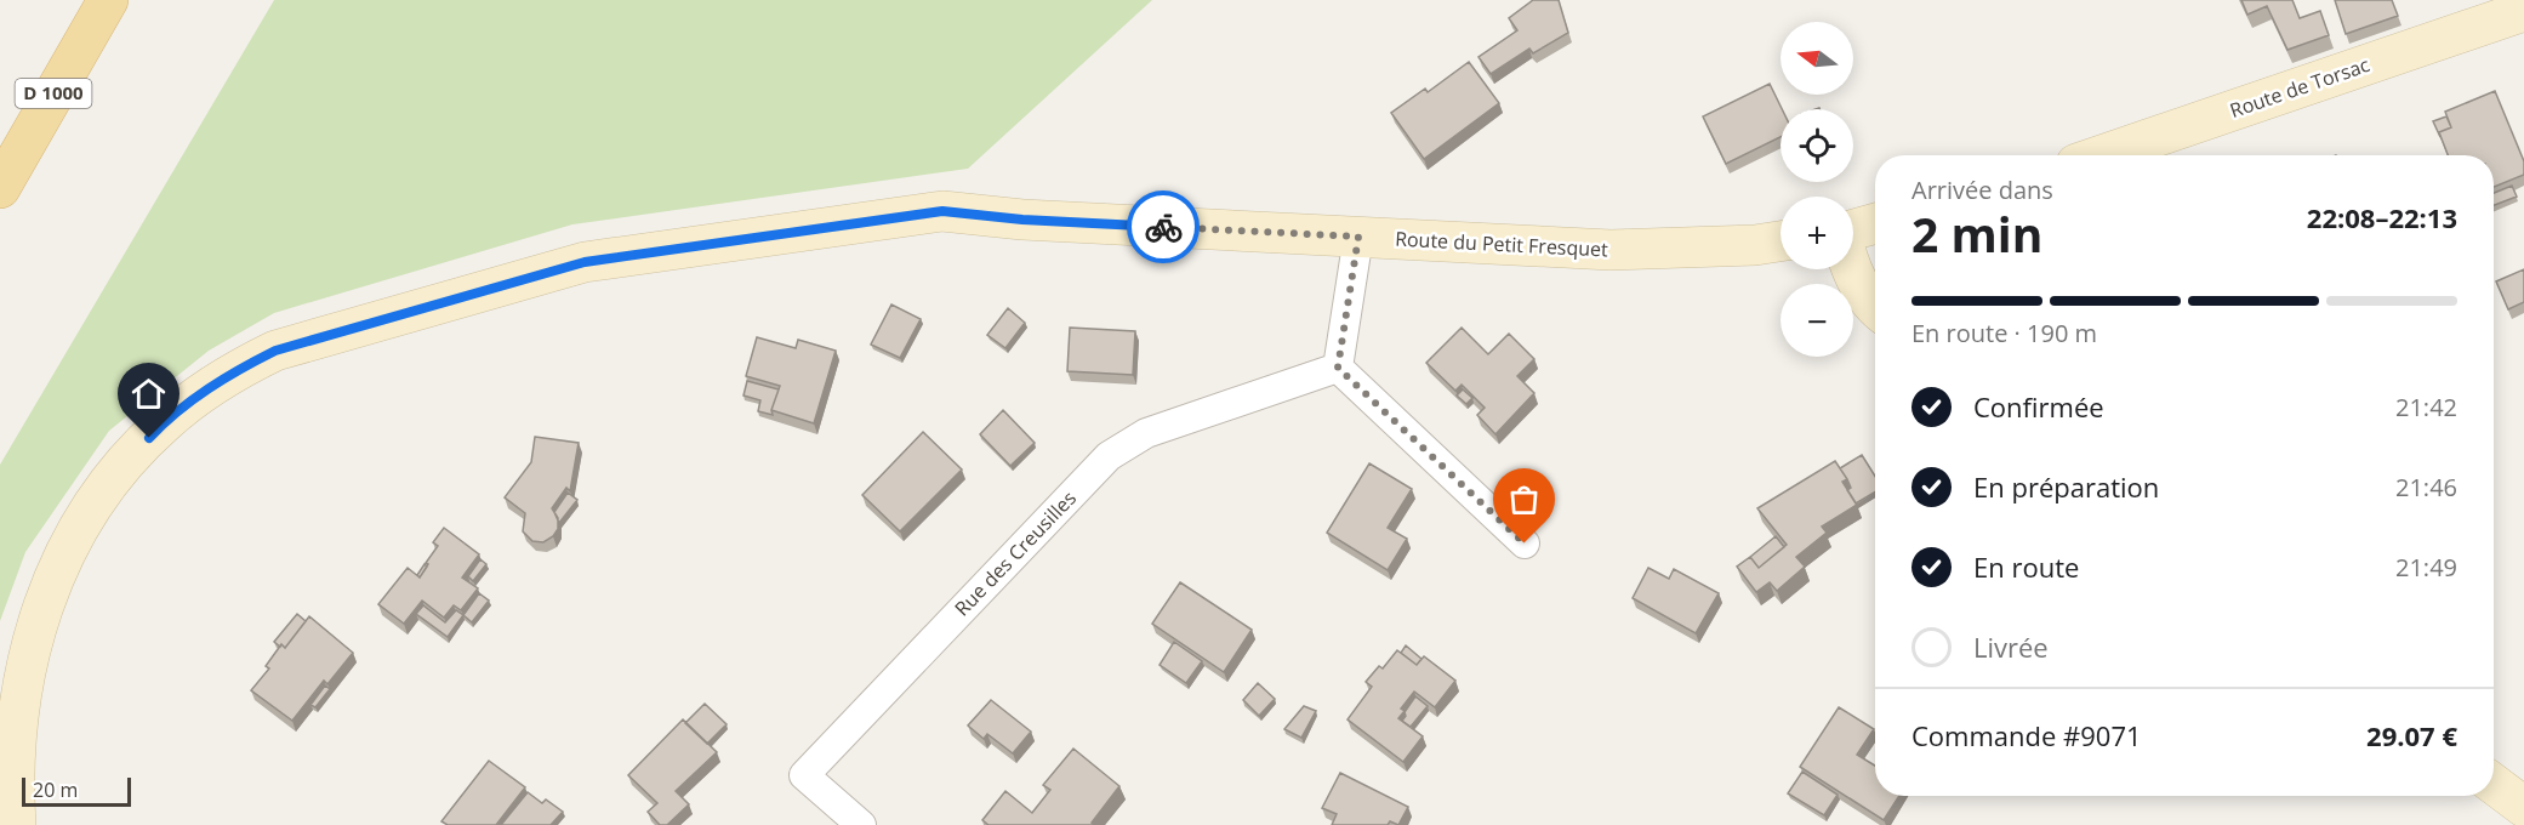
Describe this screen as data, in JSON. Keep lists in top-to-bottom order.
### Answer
{
  "streets": {
    "main road": ["D 1000"],
    "street": ["Route de Torsac", "Route du Petit Fresquet", "Rue des Creusilles"]
  },
  "scale_bar": "20 m",
  "north": "left",
  "page": {
    "map_buttons": ["+", "−"],
    "heading": ["2 min", "Arrivée dans", "22:08–22:13"],
    "panel": ["Commande #9071", "29.07 €"],
    "bar": "En route · 190 m",
    "list": [
      ["Confirmée", "21:42"],
      ["En préparation", "21:46"],
      ["En route", "21:49"],
      "Livrée"
    ],
    "scale": "20 m"
  }
}
